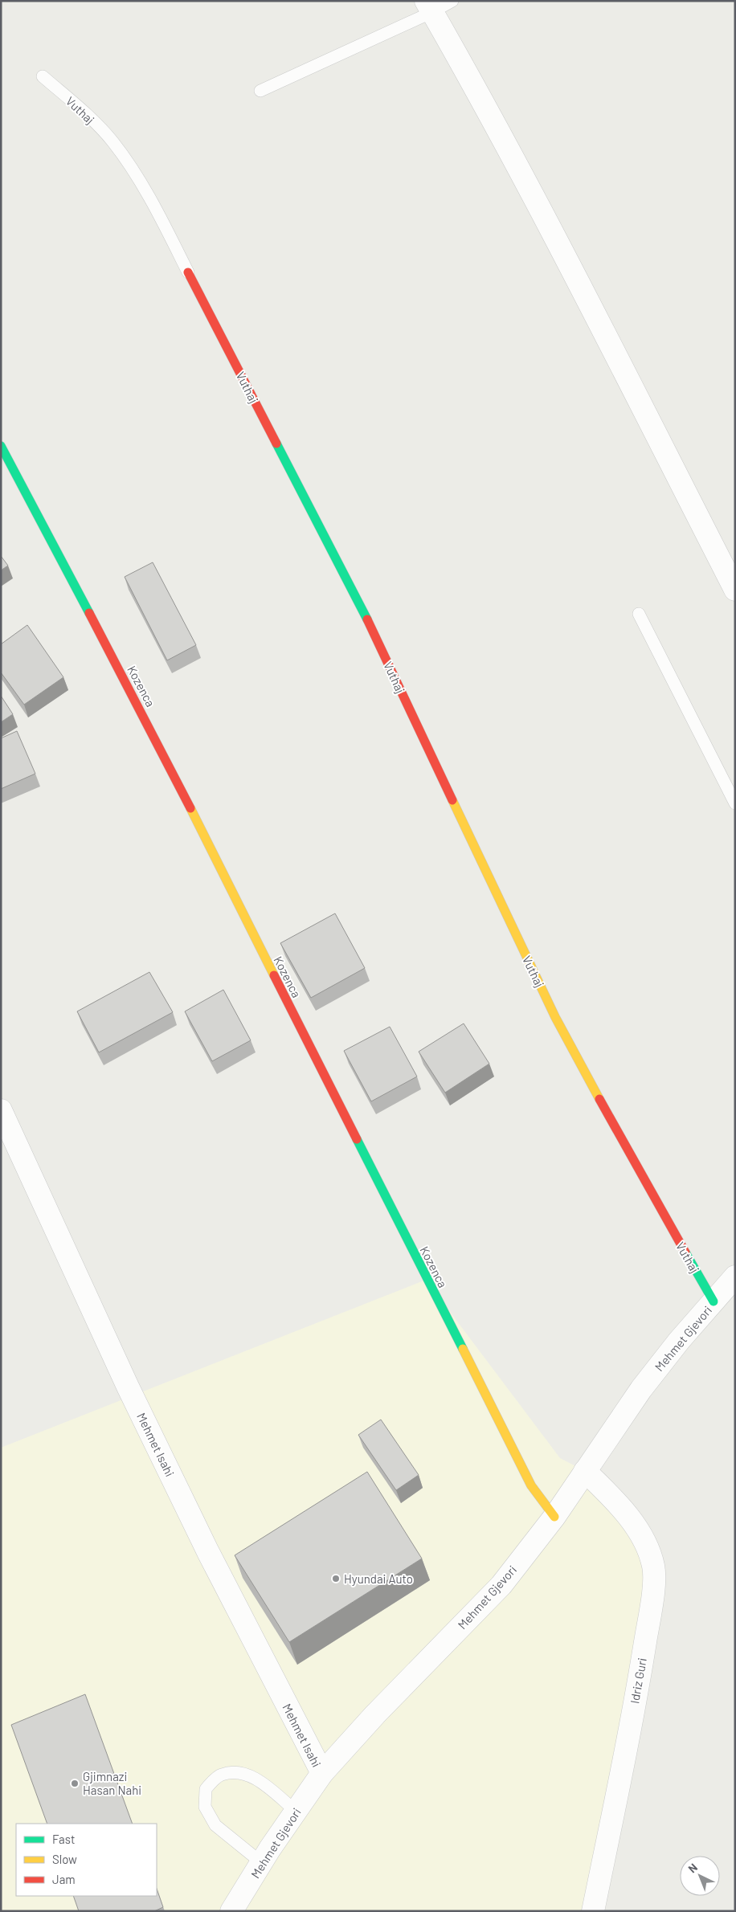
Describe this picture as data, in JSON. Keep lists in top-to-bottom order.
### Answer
{
  "streets": {
    "street": [
      "Vuthaj",
      "Kozenca",
      "Mehmet Gjevori",
      "Mehmet Isahi",
      "Idriz Guri"
    ]
  },
  "crossings": [
    ["Vuthaj", "Mehmet Gjevori"],
    ["Kozenca", "Mehmet Gjevori"],
    ["Mehmet Gjevori", "Mehmet Isahi"],
    ["Mehmet Gjevori", "Idriz Guri"]
  ],
  "places": ["Hyundai Auto", "Gjimnazi Hasan Nahi"],
  "legend": ["Fast", "Slow", "Jam"],
  "north": "top left"
}
